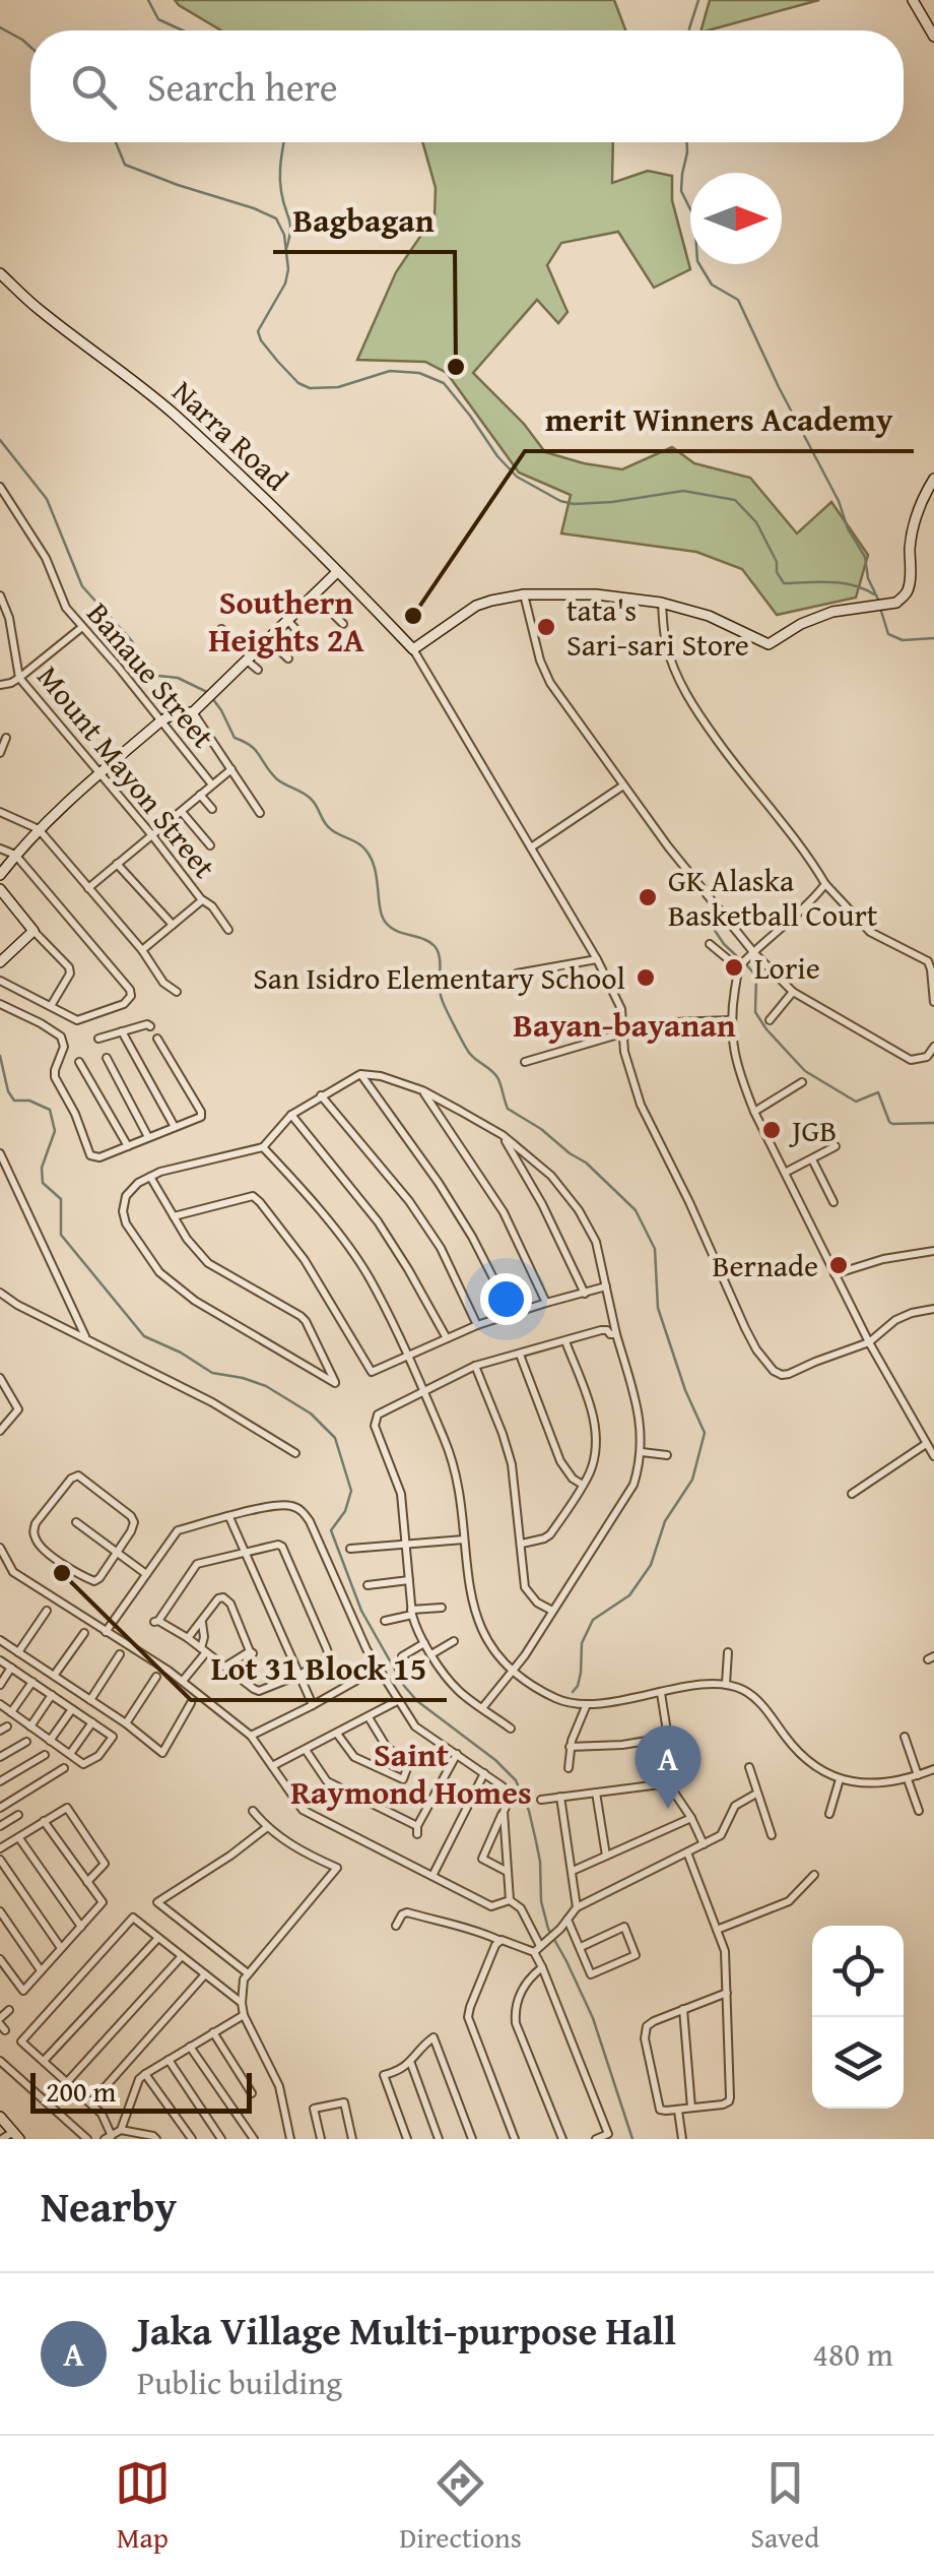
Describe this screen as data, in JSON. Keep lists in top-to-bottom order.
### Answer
{
  "streets": {
    "street": ["Narra Road", "Banaue Street", "Mount Mayon Street"]
  },
  "districts": ["Southern Heights 2A", "Bayan-bayanan", "Saint Raymond Homes"],
  "places": [
    "Bagbagan",
    "merit Winners Academy",
    "tata's Sari-sari Store",
    "GK Alaska Basketball Court",
    "Lorie",
    "San Isidro Elementary School",
    "JGB",
    "Bernade",
    "Lot 31 Block 15"
  ],
  "scale_bar": "200 m",
  "north": "right",
  "page": {
    "search": "Search here",
    "pins": "A",
    "scale": "200 m",
    "heading": "Nearby",
    "list": [
      {
        "mark": "A",
        "name": "Jaka Village Multi-purpose Hall",
        "note": "Public building",
        "value": "480 m"
      }
    ],
    "nav": ["Map", "Directions", "Saved"]
  }
}
